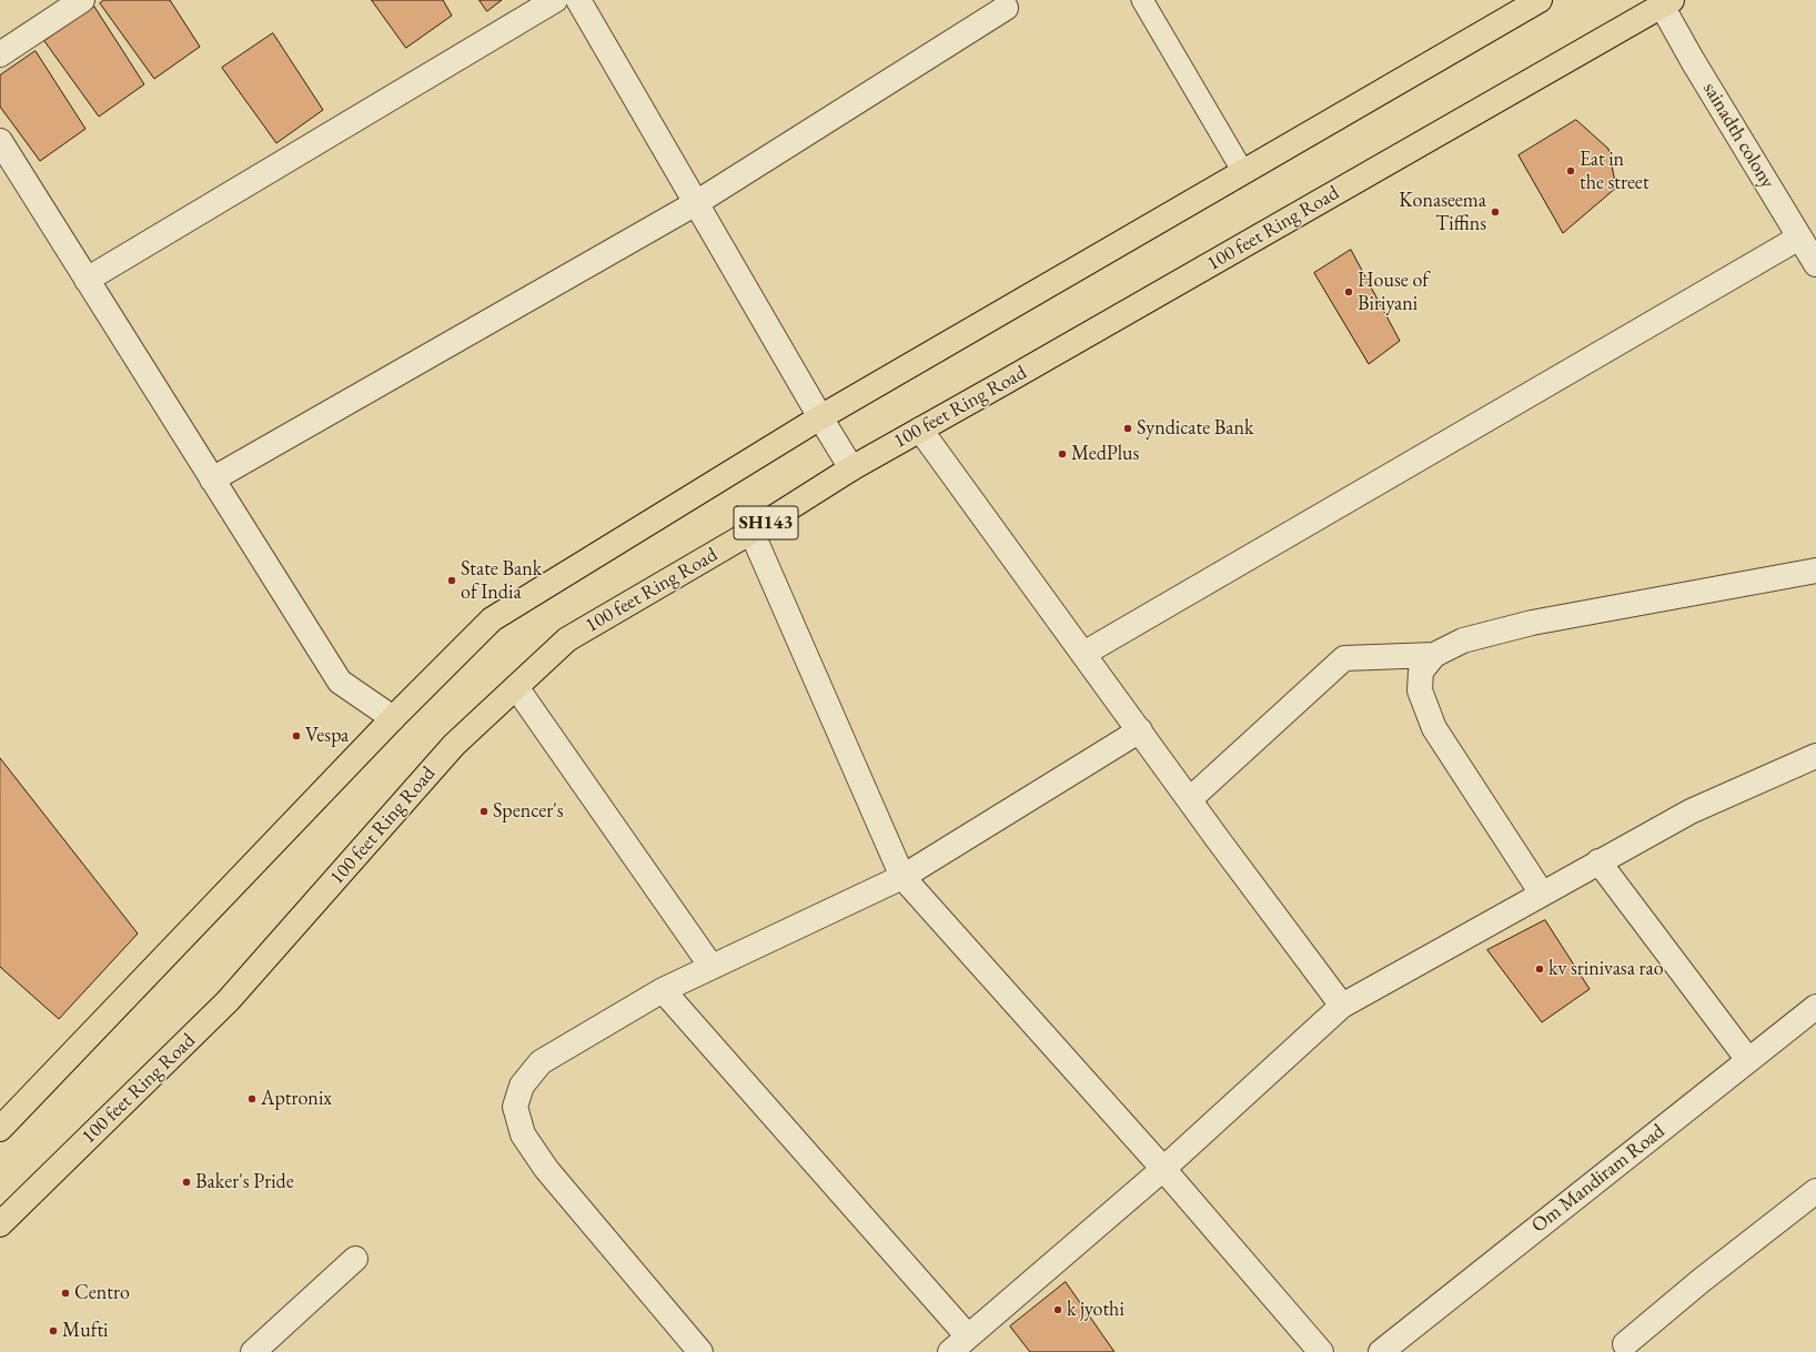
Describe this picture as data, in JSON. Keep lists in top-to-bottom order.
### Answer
{
  "streets": {
    "main road": ["100 feet Ring Road", "SH143"],
    "street": ["sainadth colony", "Om Mandiram Road"]
  },
  "crossings": [
    ["sainadth colony", "100 feet Ring Road"]
  ],
  "places": [
    "Eat in the street",
    "Konaseema Tiffins",
    "House of Biriyani",
    "Syndicate Bank",
    "MedPlus",
    "State Bank of India",
    "Vespa",
    "Spencer's",
    "kv srinivasa rao",
    "Aptronix",
    "Baker's Pride",
    "Centro",
    "k jyothi",
    "Mufti"
  ]
}
